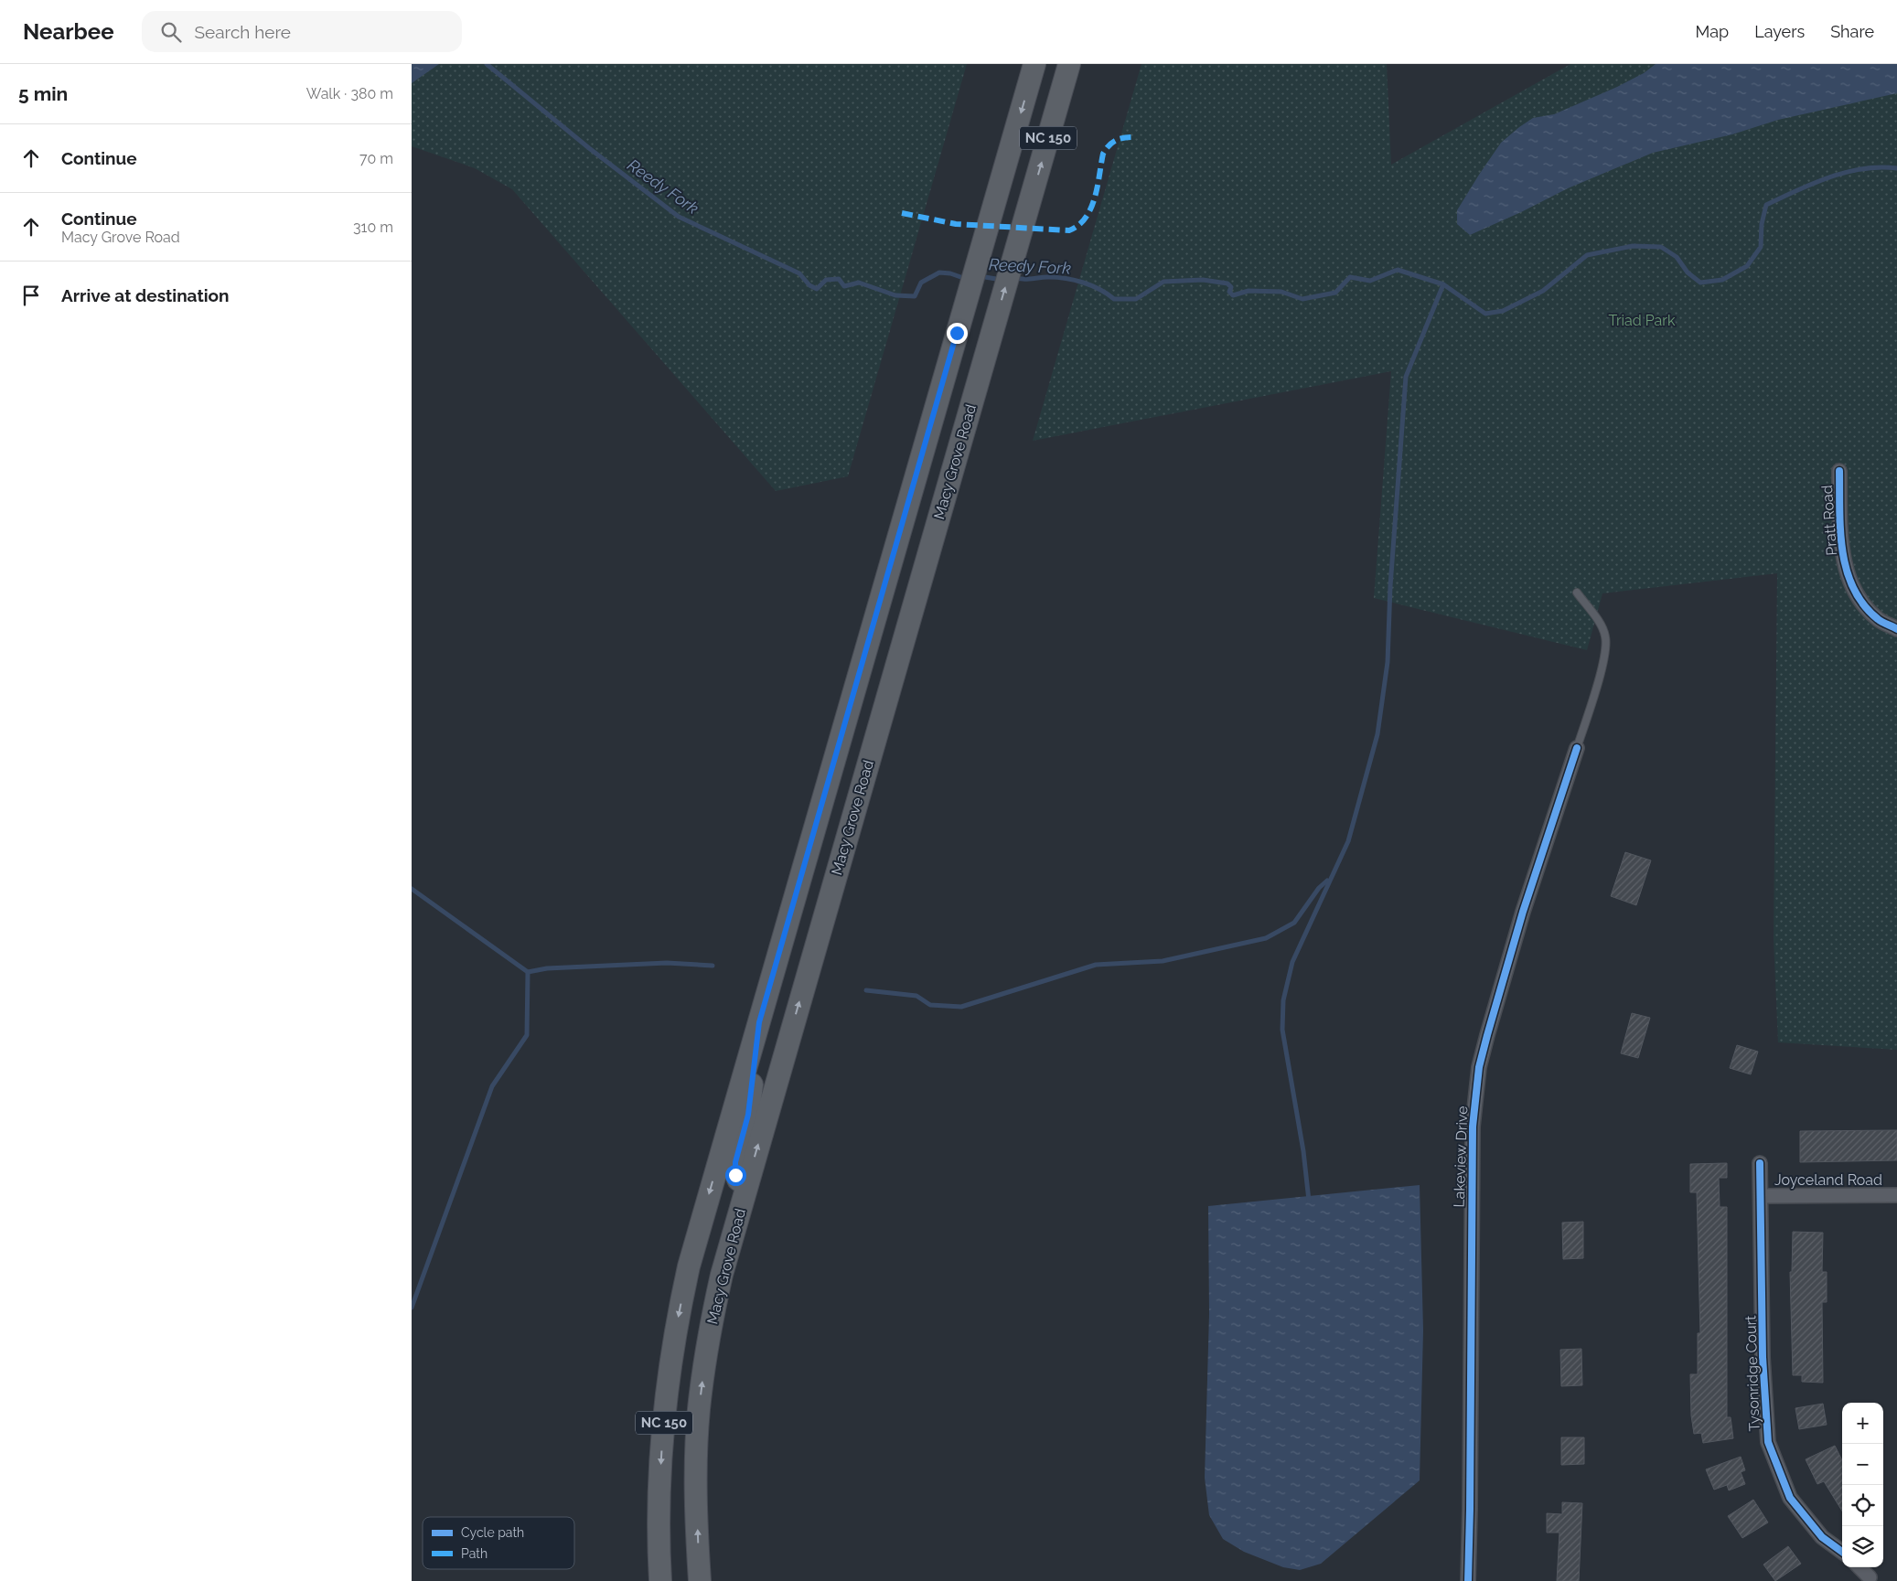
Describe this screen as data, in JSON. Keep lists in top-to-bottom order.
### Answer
{
  "streets": {
    "main road": ["NC 150", "Macy Grove Road"],
    "street": [
      "Pratt Road",
      "Lakeview Drive",
      "Joyceland Road",
      "Tysonridge Court"
    ]
  },
  "crossings": [
    ["Joyceland Road", "Tysonridge Court"]
  ],
  "water": ["Reedy Fork"],
  "parks": ["Triad Park"],
  "legend": ["Cycle path", "Path"],
  "page": {
    "header": "Nearbee",
    "search": "Search here",
    "nav": ["Map", "Layers", "Share"],
    "heading": ["5 min", "Walk · 380 m"],
    "list": [
      ["Continue", "70 m"],
      ["Continue", "Macy Grove Road", "310 m"],
      "Arrive at destination"
    ],
    "map_buttons": ["+", "−"]
  }
}
